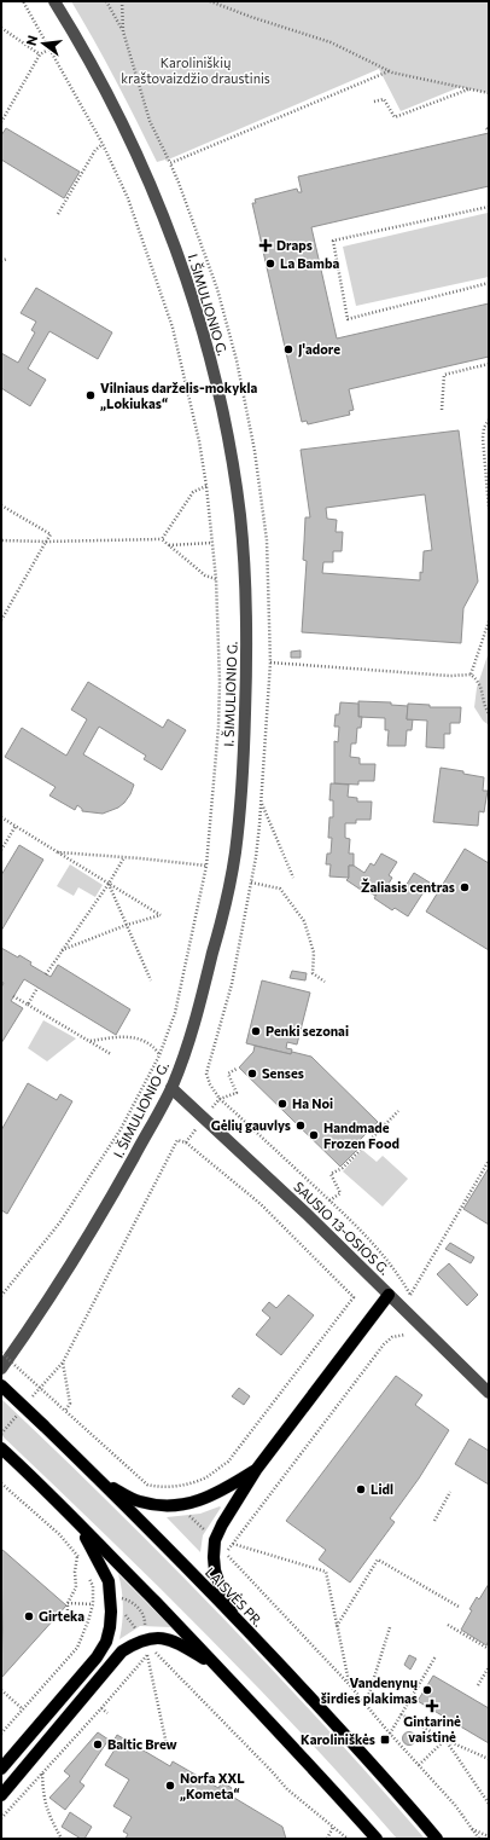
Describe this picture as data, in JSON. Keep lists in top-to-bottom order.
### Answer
{
  "streets": {
    "main road": ["LAISVĖS PR."],
    "street": ["I. ŠIMULIONIO G.", "SAUSIO 13-OSIOS G."]
  },
  "crossings": [
    ["I. ŠIMULIONIO G.", "SAUSIO 13-OSIOS G."]
  ],
  "parks": ["Karoliniškių kraštovaizdžio draustinis"],
  "places": {
    "health": ["Draps", "Gintarinė vaistinė"],
    "other": [
      "La Bamba",
      "J'adore",
      "Vilniaus darželis-mokykla „Lokiukas“",
      "Žaliasis centras",
      "Penki sezonai",
      "Senses",
      "Ha Noi",
      "Gėlių gauvlys",
      "Handmade Frozen Food",
      "Lidl",
      "Girteka",
      "Vandenynų širdies plakimas",
      "Baltic Brew",
      "Norfa XXL „Kometa“"
    ],
    "transit": ["Karoliniškės"]
  },
  "north": "left"
}
